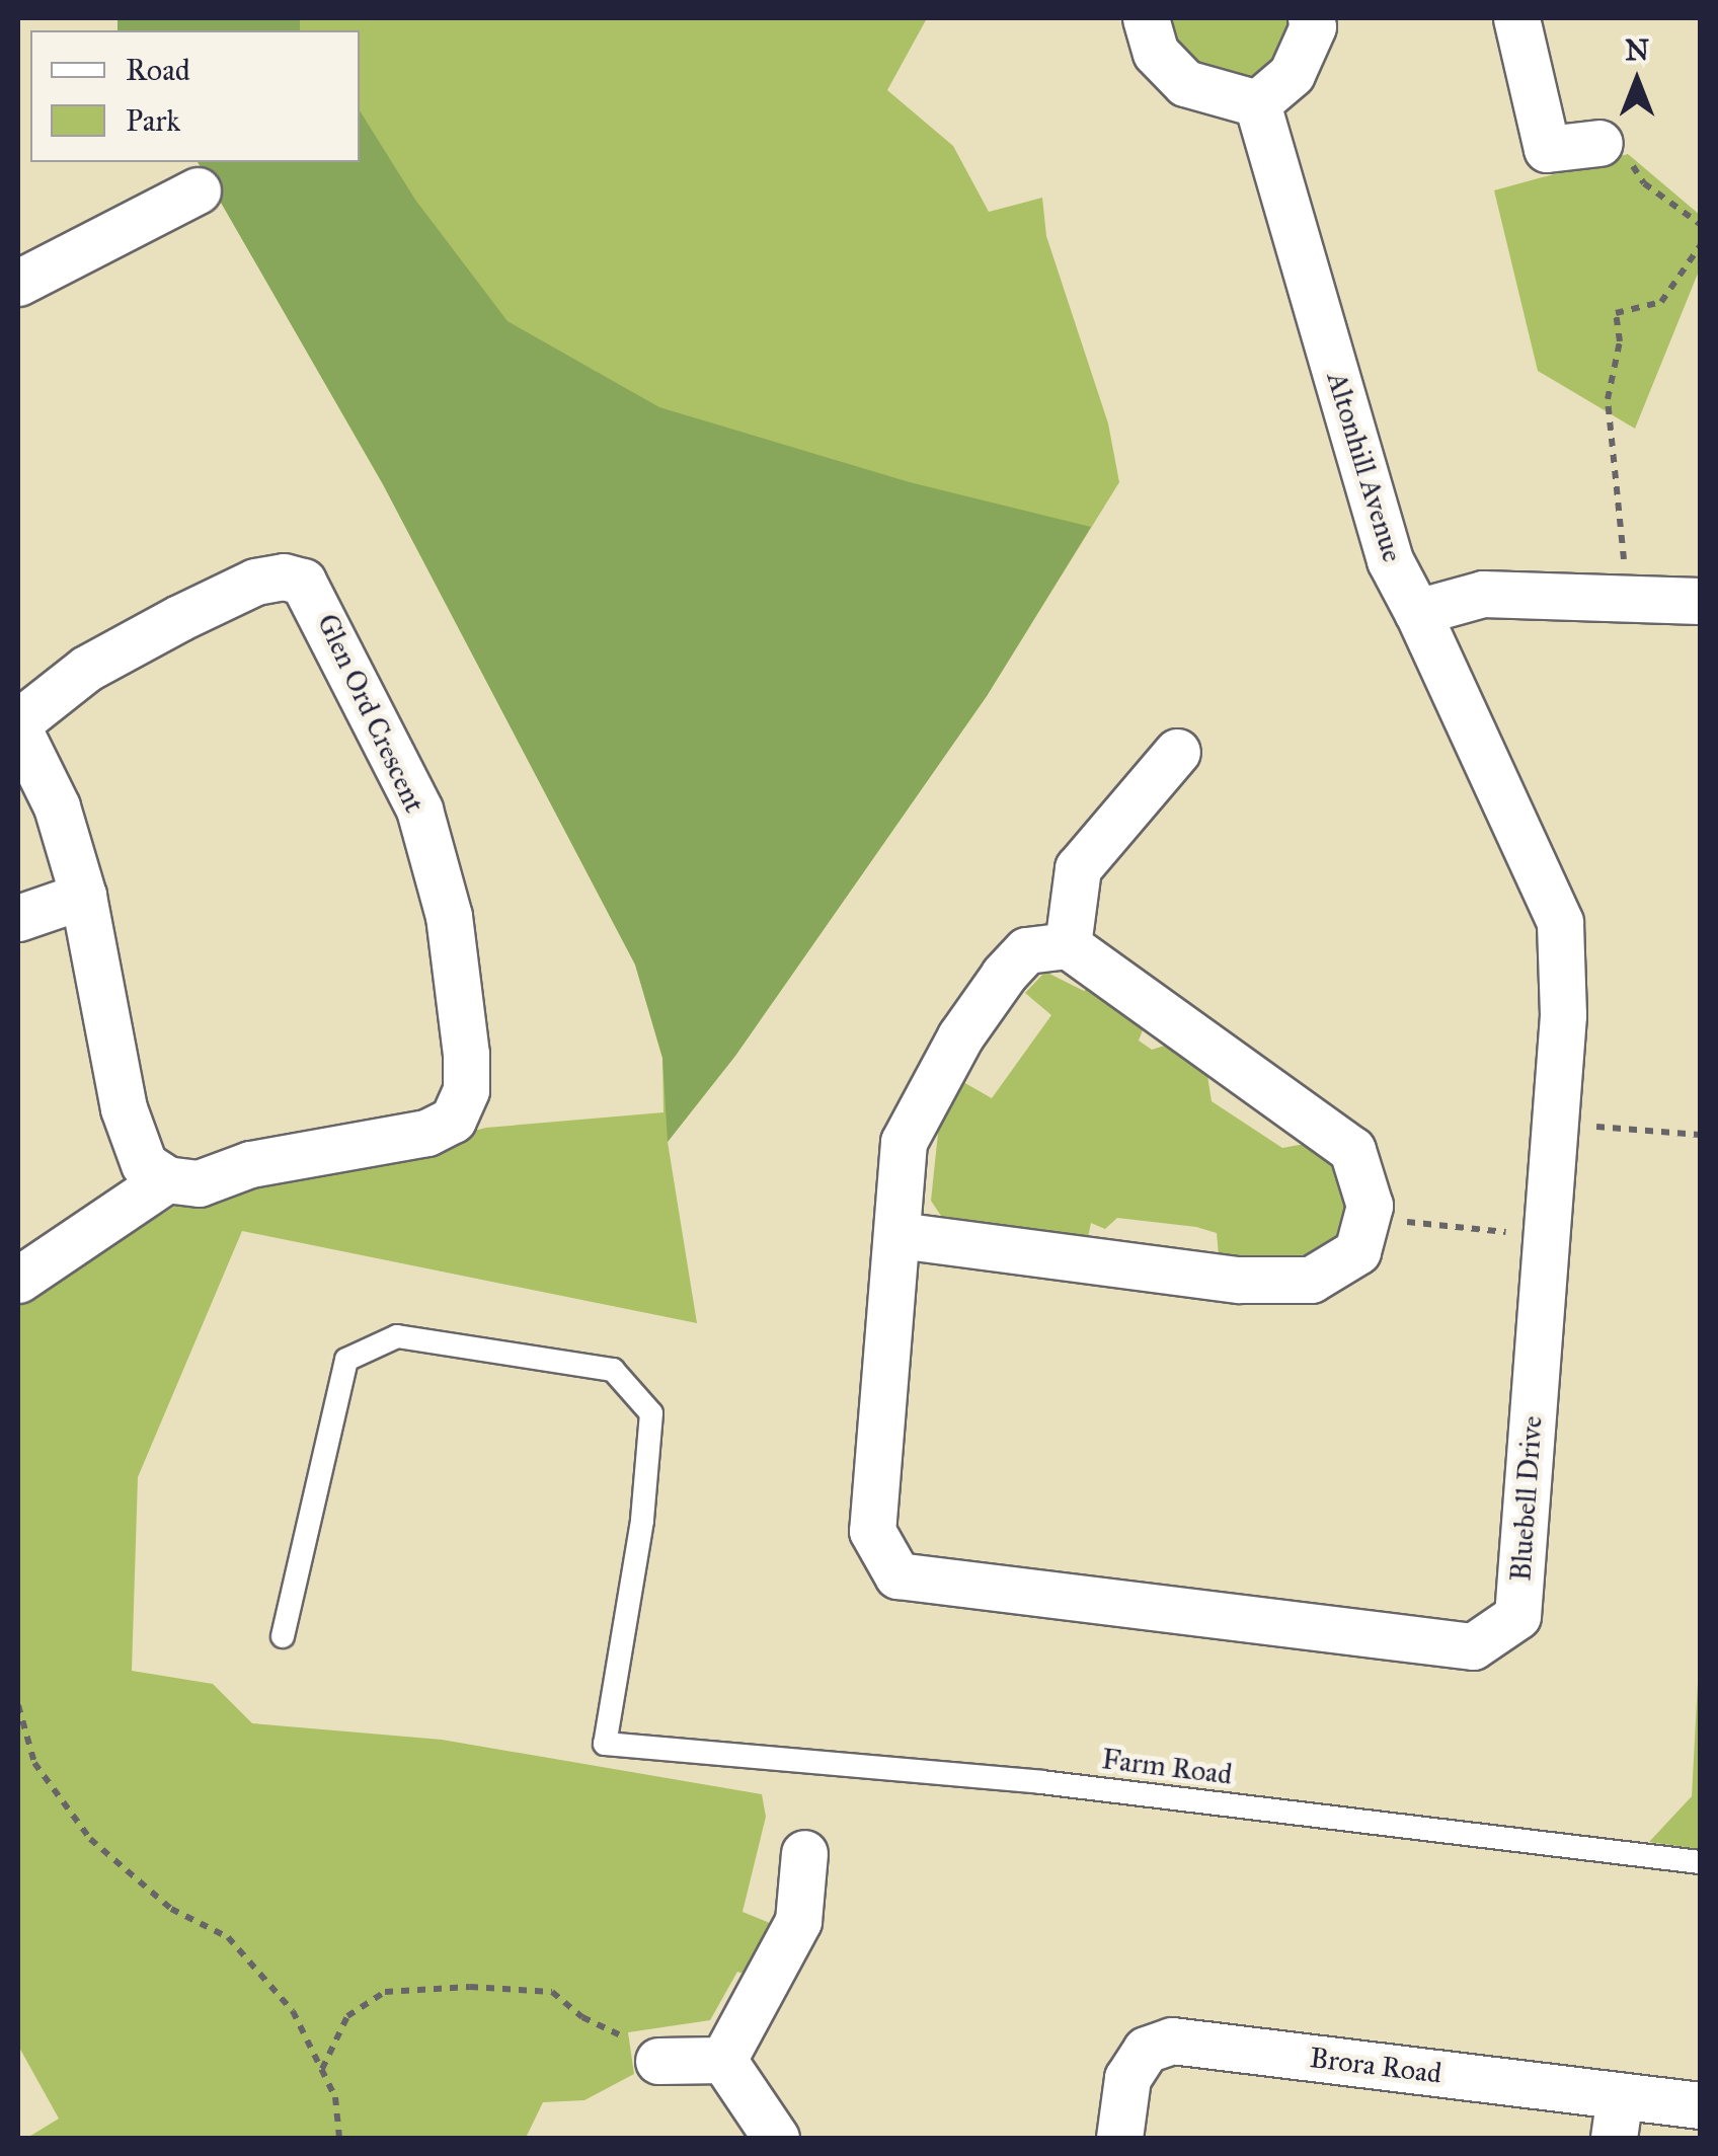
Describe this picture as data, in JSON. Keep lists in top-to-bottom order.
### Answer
{
  "streets": {
    "street": [
      "Altonhill Avenue",
      "Glen Ord Crescent",
      "Bluebell Drive",
      "Brora Road"
    ],
    "lane": ["Farm Road"]
  },
  "crossings": [
    ["Altonhill Avenue", "Bluebell Drive"]
  ],
  "legend": ["Road", "Park"],
  "north": "top"
}
